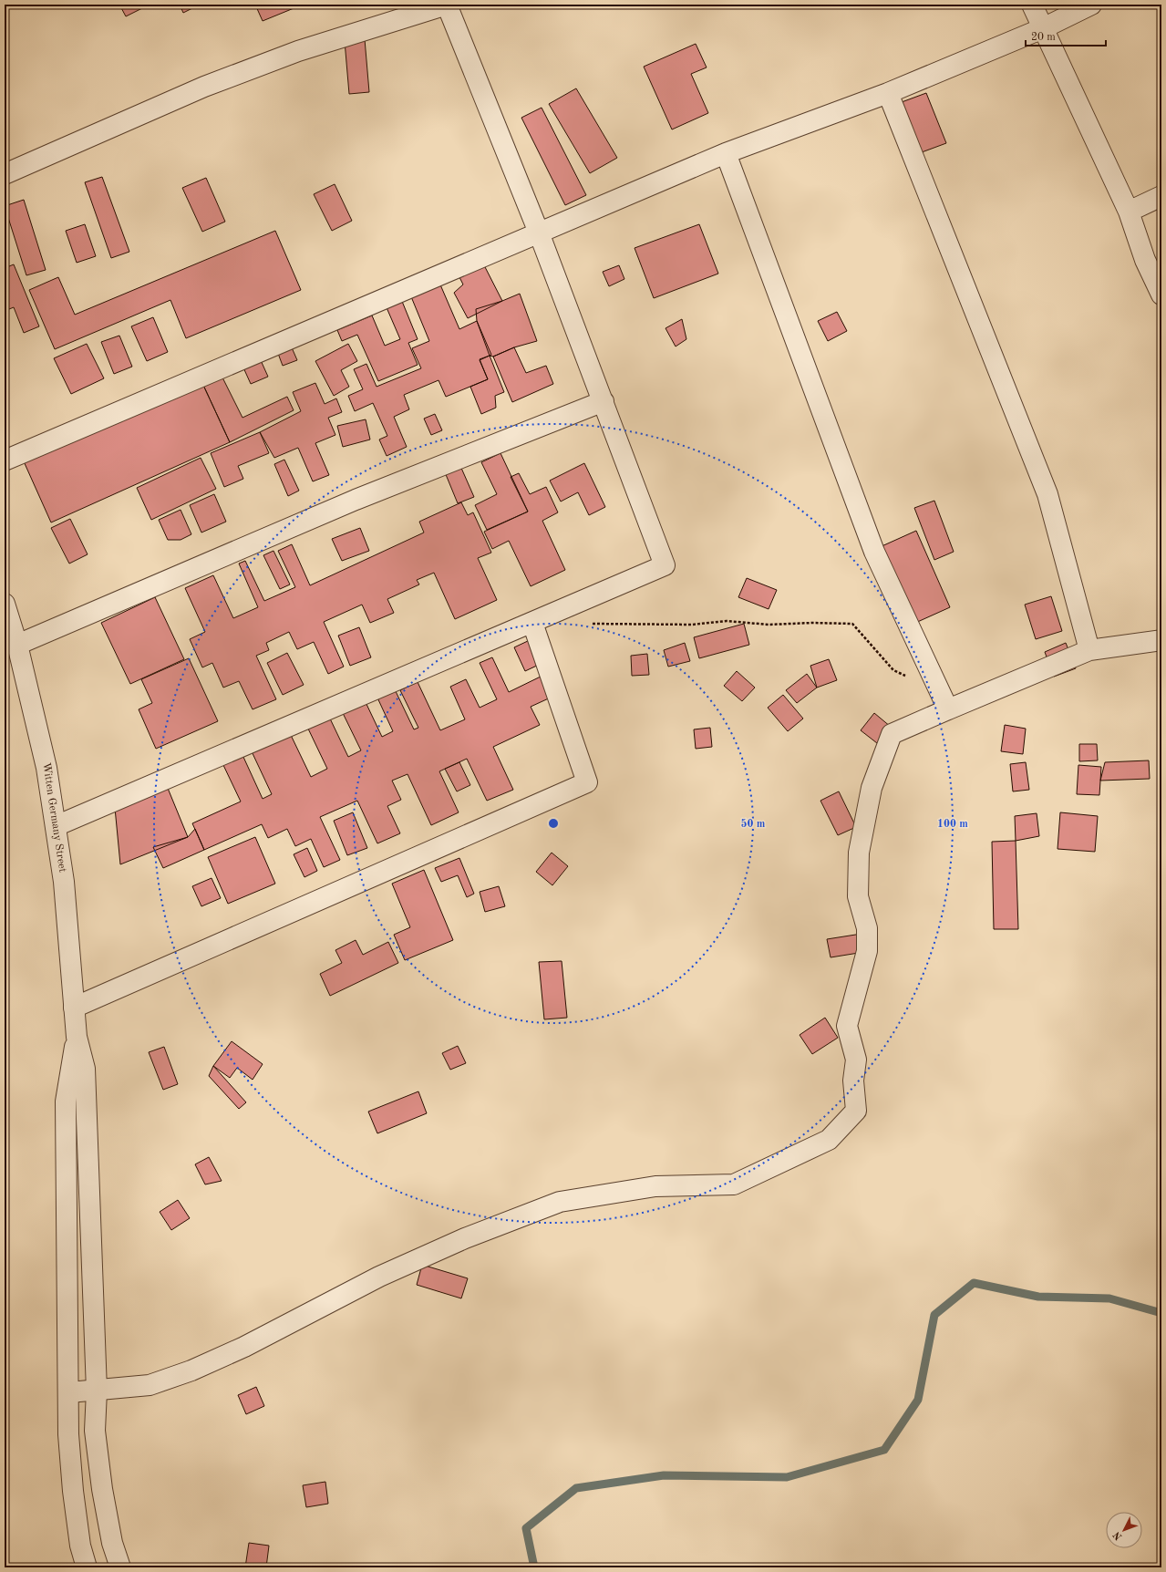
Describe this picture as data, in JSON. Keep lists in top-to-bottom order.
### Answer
{
  "streets": {
    "street": ["Witten Germany Street"]
  },
  "scale_bar": "20 m",
  "north": "bottom left",
  "rings": ["50 m", "100 m"]
}
